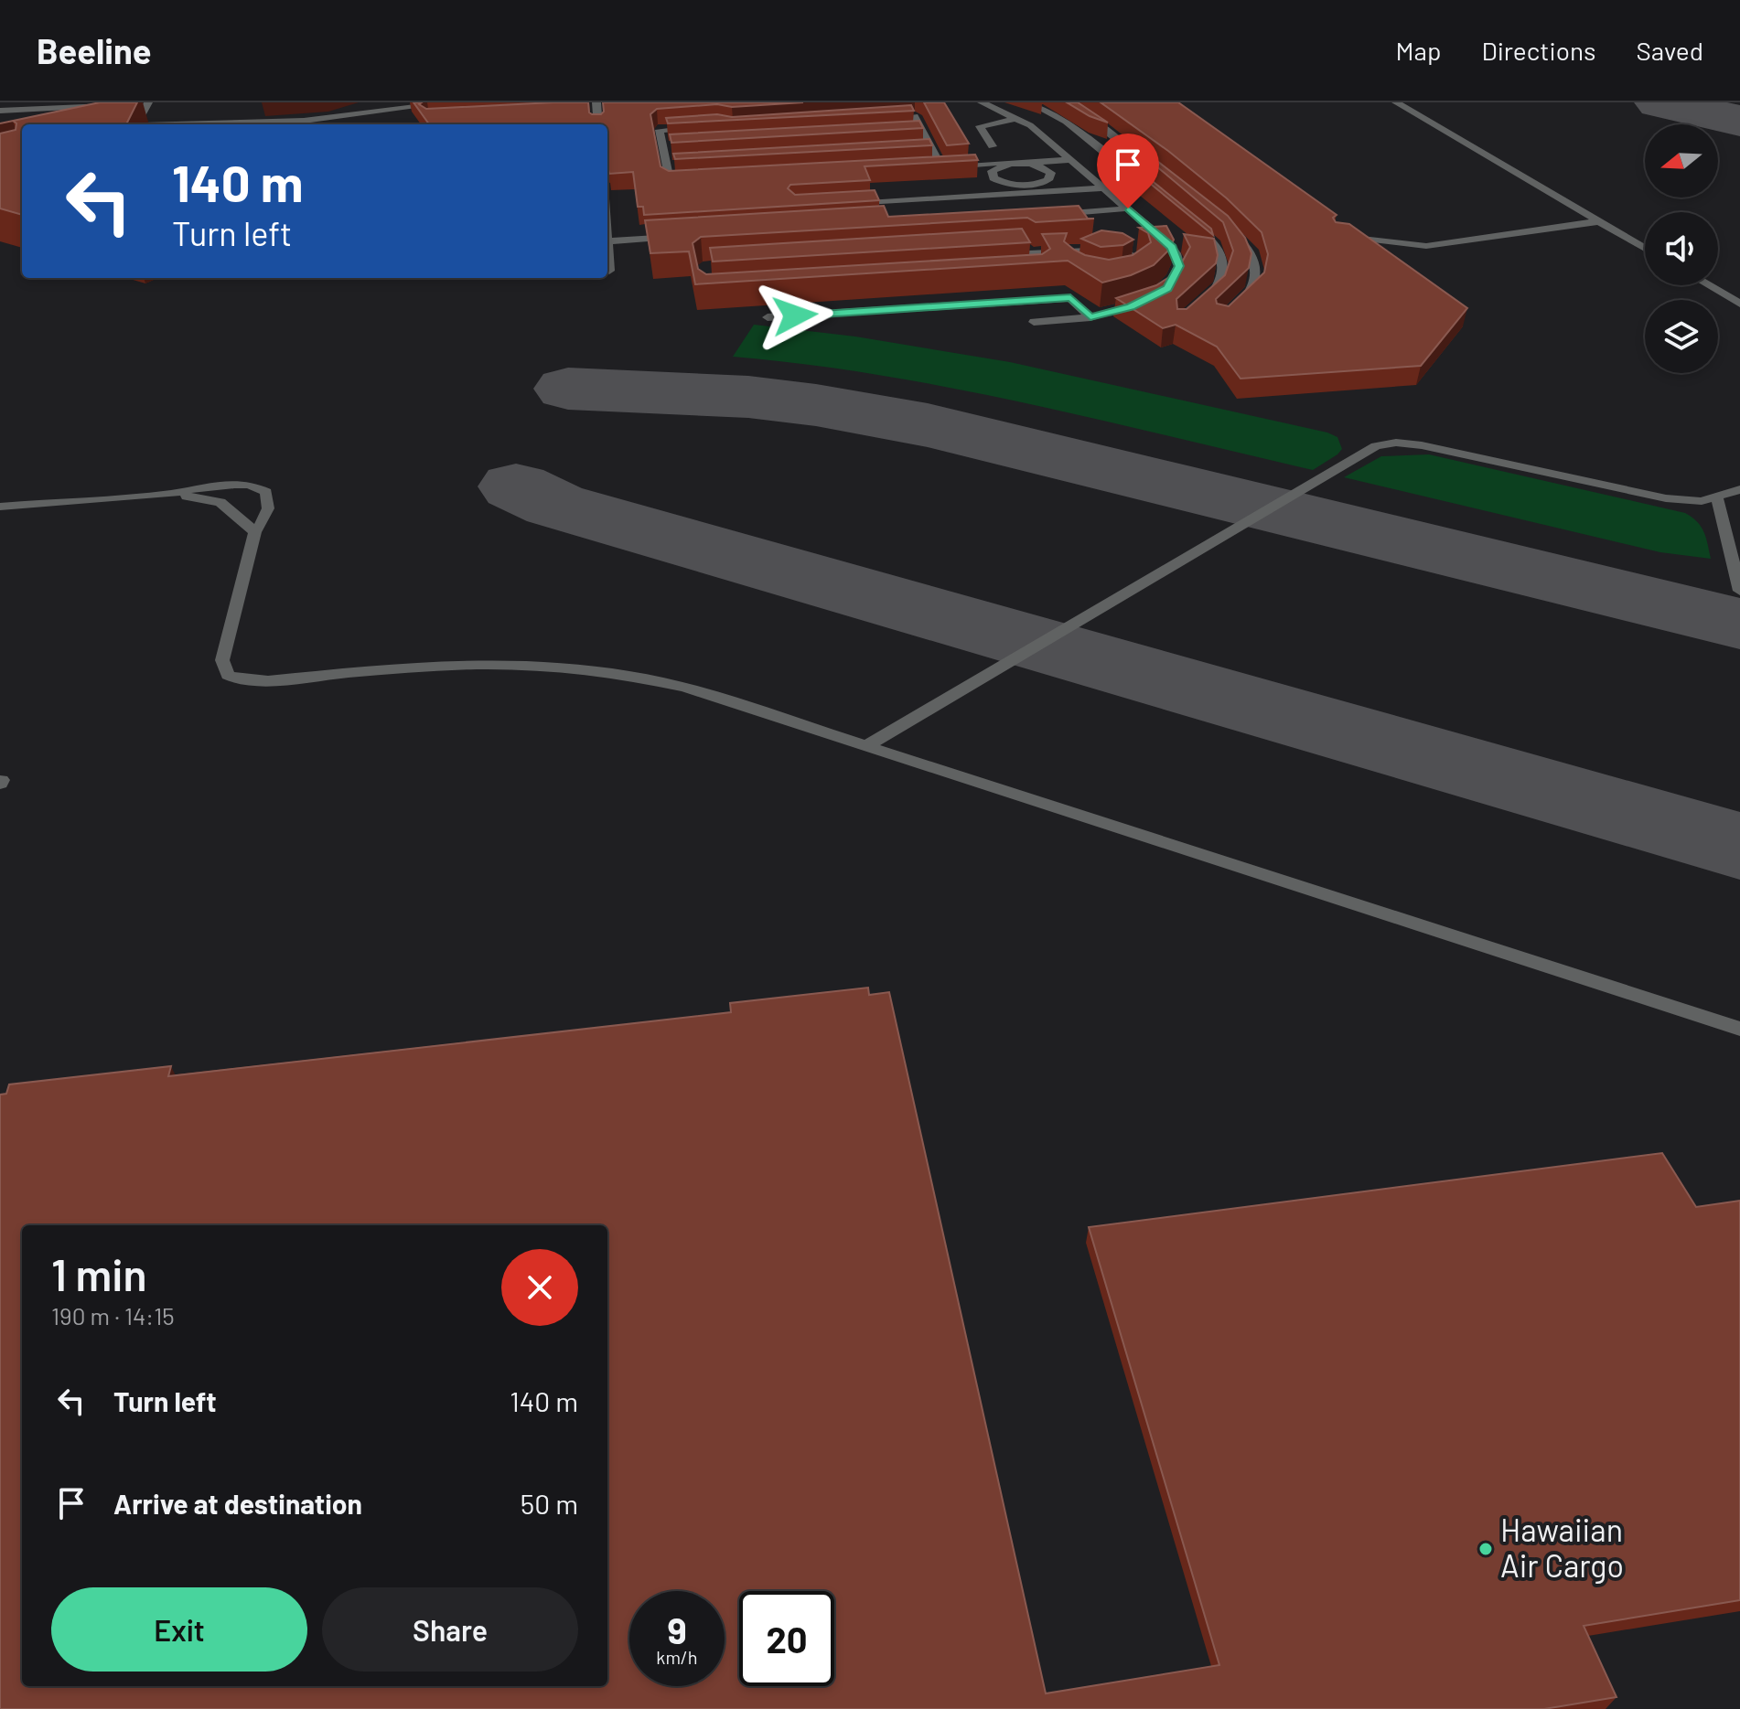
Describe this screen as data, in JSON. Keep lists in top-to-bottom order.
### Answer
{
  "places": ["Hawaiian Air Cargo"],
  "north": "left",
  "page": {
    "header": "Beeline",
    "nav": ["Map", "Directions", "Saved"],
    "turn": ["140 m", "Turn left"],
    "heading": ["1 min", "190 m · 14:15"],
    "list": [
      {
        "name": "Turn left",
        "value": "140 m"
      },
      {
        "name": "Arrive at destination",
        "value": "50 m"
      }
    ],
    "buttons": ["Exit", "Share"],
    "speed": "9 km/h",
    "limit": "20"
  }
}
